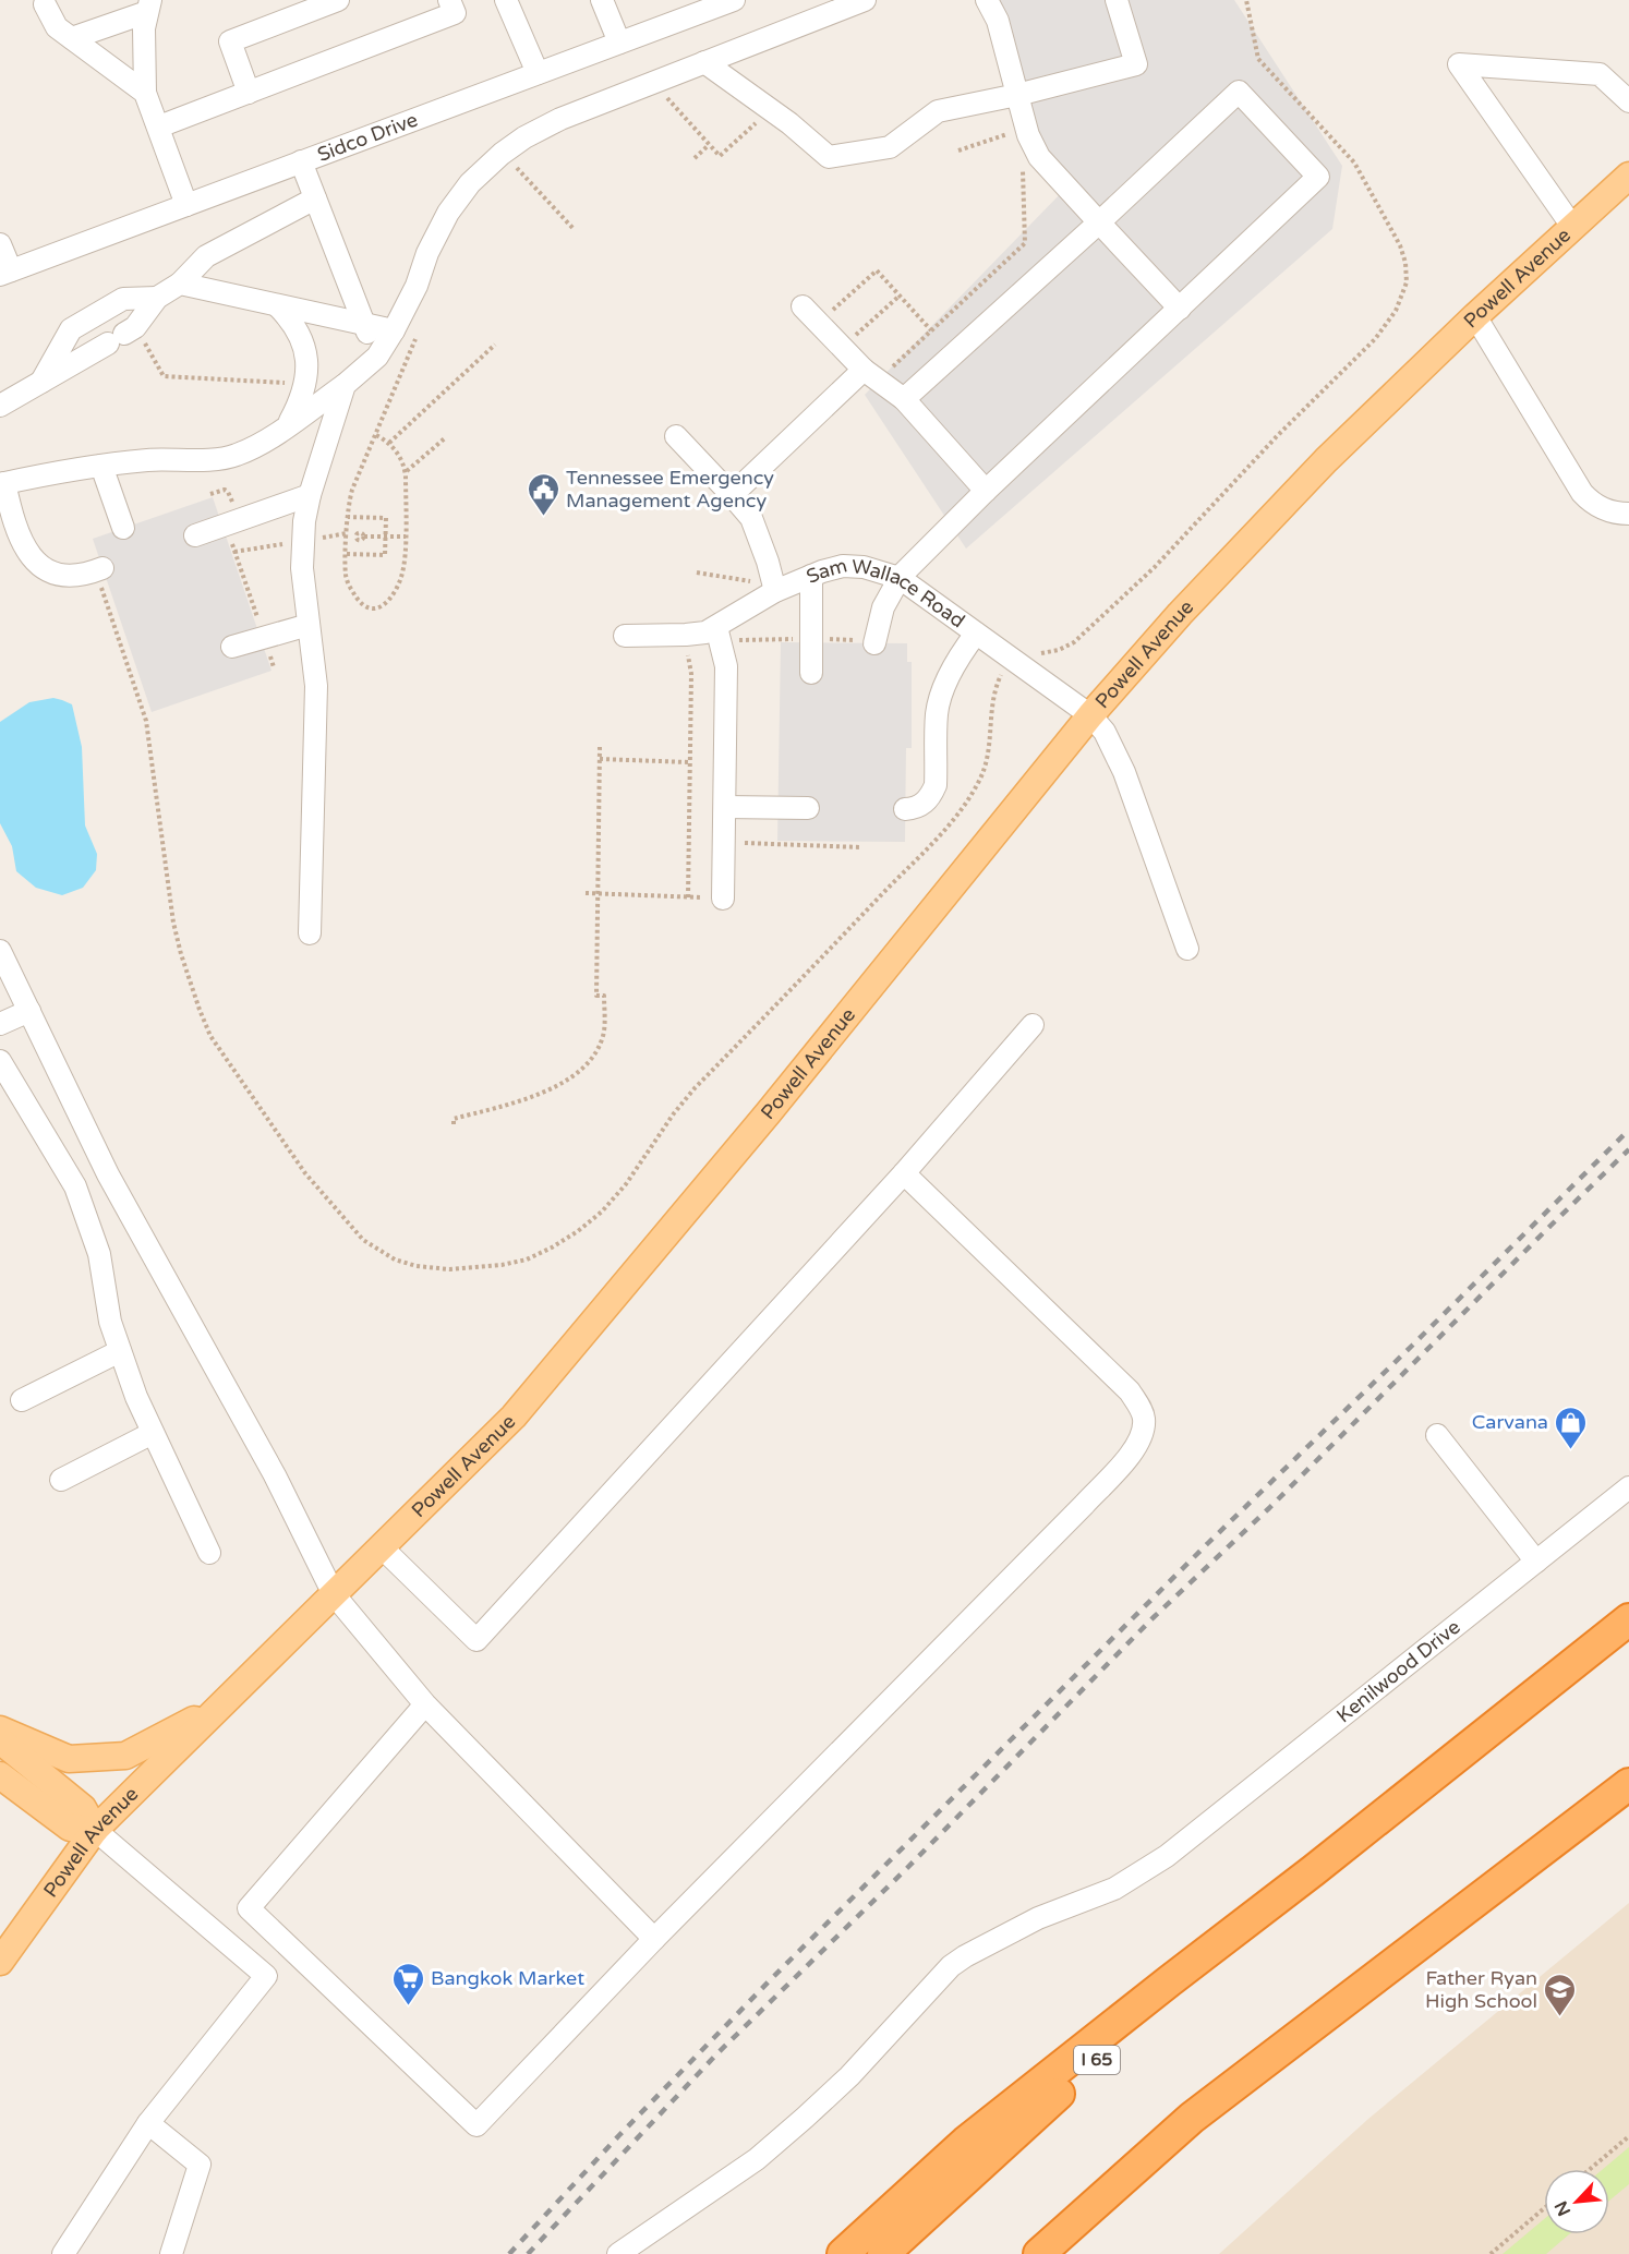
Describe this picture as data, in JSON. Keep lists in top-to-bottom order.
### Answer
{
  "streets": {
    "highway": ["I 65"],
    "main road": ["Powell Avenue"],
    "street": ["Sidco Drive", "Sam Wallace Road", "Kenilwood Drive"]
  },
  "crossings": [
    ["Powell Avenue", "Sam Wallace Road"]
  ],
  "places": {
    "public building": ["Tennessee Emergency Management Agency"],
    "shop": ["Carvana"],
    "supermarket": ["Bangkok Market"],
    "school or university": ["Father Ryan High School"]
  },
  "north": "bottom left"
}
